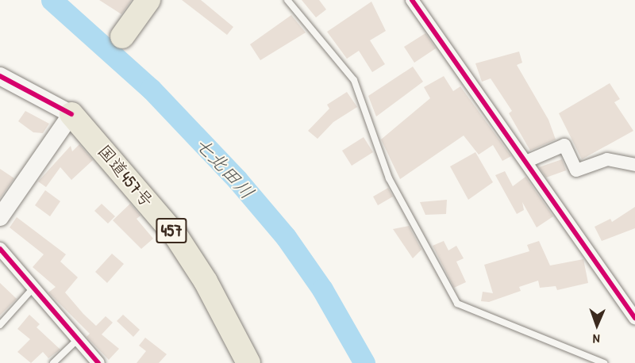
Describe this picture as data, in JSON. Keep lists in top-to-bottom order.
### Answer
{
  "streets": {
    "highway": ["国道457号", "457"]
  },
  "water": ["七北田川"],
  "north": "bottom"
}
